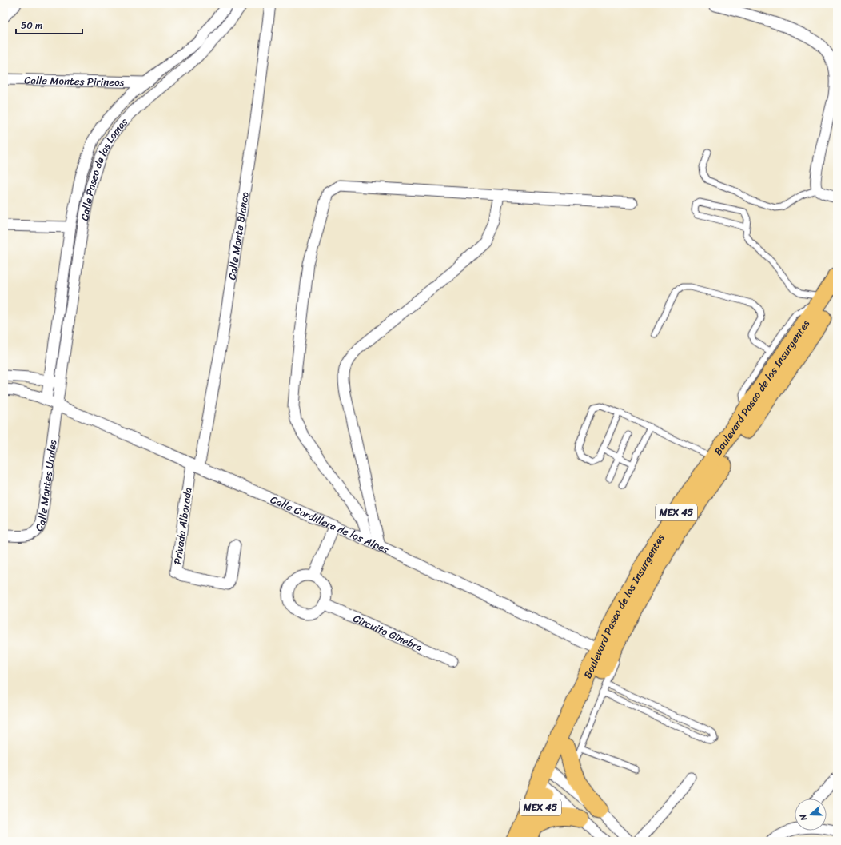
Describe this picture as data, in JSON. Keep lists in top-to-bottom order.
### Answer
{
  "streets": {
    "main road": ["Boulevard Paseo de los Insurgentes", "MEX 45"],
    "street": [
      "Calle Montes Pirineos",
      "Calle Paseo de las Lomas",
      "Calle Monte Blanco",
      "Calle Montes Urales",
      "Calle Cordillera de los Alpes",
      "Privada Alborada",
      "Circuito Ginebra"
    ]
  },
  "crossings": [
    ["Calle Montes Pirineos", "Calle Paseo de las Lomas"],
    ["Calle Paseo de las Lomas", "Calle Montes Urales"],
    ["Calle Paseo de las Lomas", "Calle Cordillera de los Alpes"],
    ["Calle Monte Blanco", "Calle Cordillera de los Alpes"],
    ["Calle Monte Blanco", "Privada Alborada"],
    ["Boulevard Paseo de los Insurgentes", "Calle Cordillera de los Alpes"],
    ["Calle Montes Urales", "Calle Cordillera de los Alpes"],
    ["Calle Cordillera de los Alpes", "Privada Alborada"]
  ],
  "scale_bar": "50 m",
  "north": "left"
}
